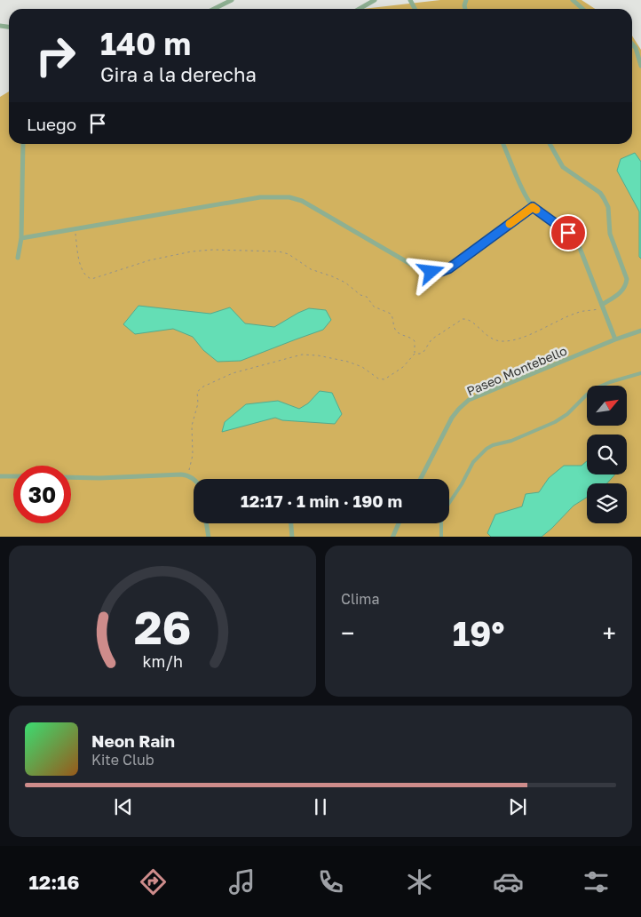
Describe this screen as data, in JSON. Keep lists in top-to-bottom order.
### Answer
{
  "streets": {
    "street": ["Paseo Montebello"]
  },
  "north": "top right",
  "page": {
    "turn": ["140 m", "Gira a la derecha"],
    "then": "Luego",
    "limit": "30",
    "trip": "12:17 · 1 min · 190 m",
    "tile": "Clima",
    "heat": ["−", "19°", "+"],
    "song": ["Neon Rain", "Kite Club"],
    "tabs": "12:16",
    "gauge": ["26", "km/h"]
  }
}
